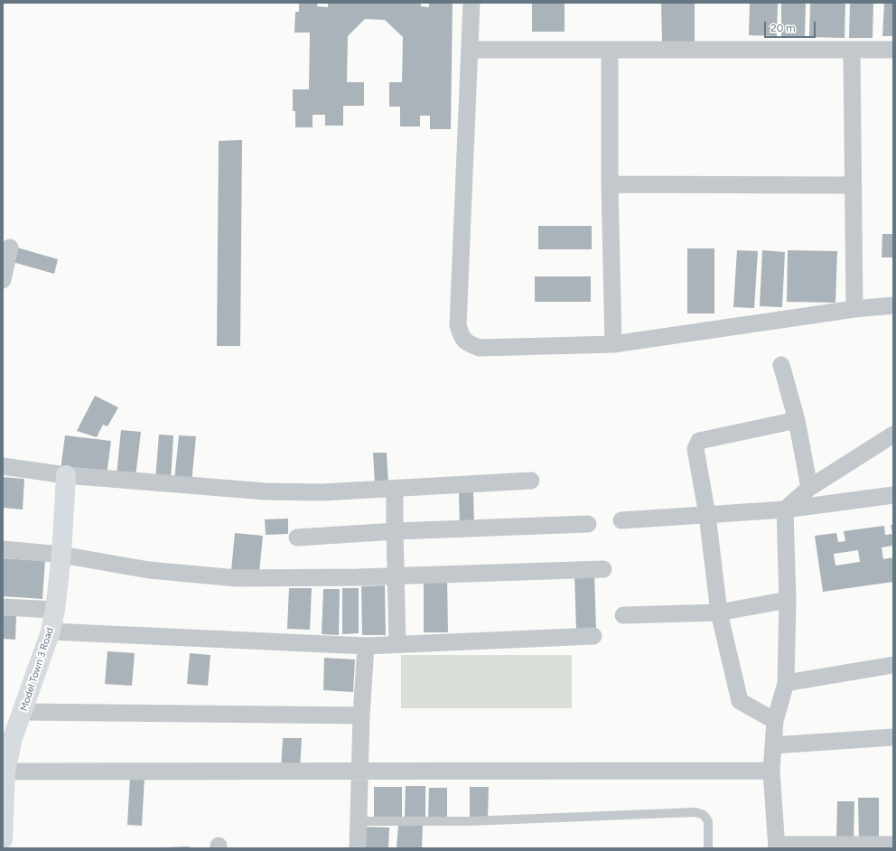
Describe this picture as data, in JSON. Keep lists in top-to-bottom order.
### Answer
{
  "streets": {
    "street": ["Model Town 3 Road"]
  },
  "scale_bar": "20 m"
}
